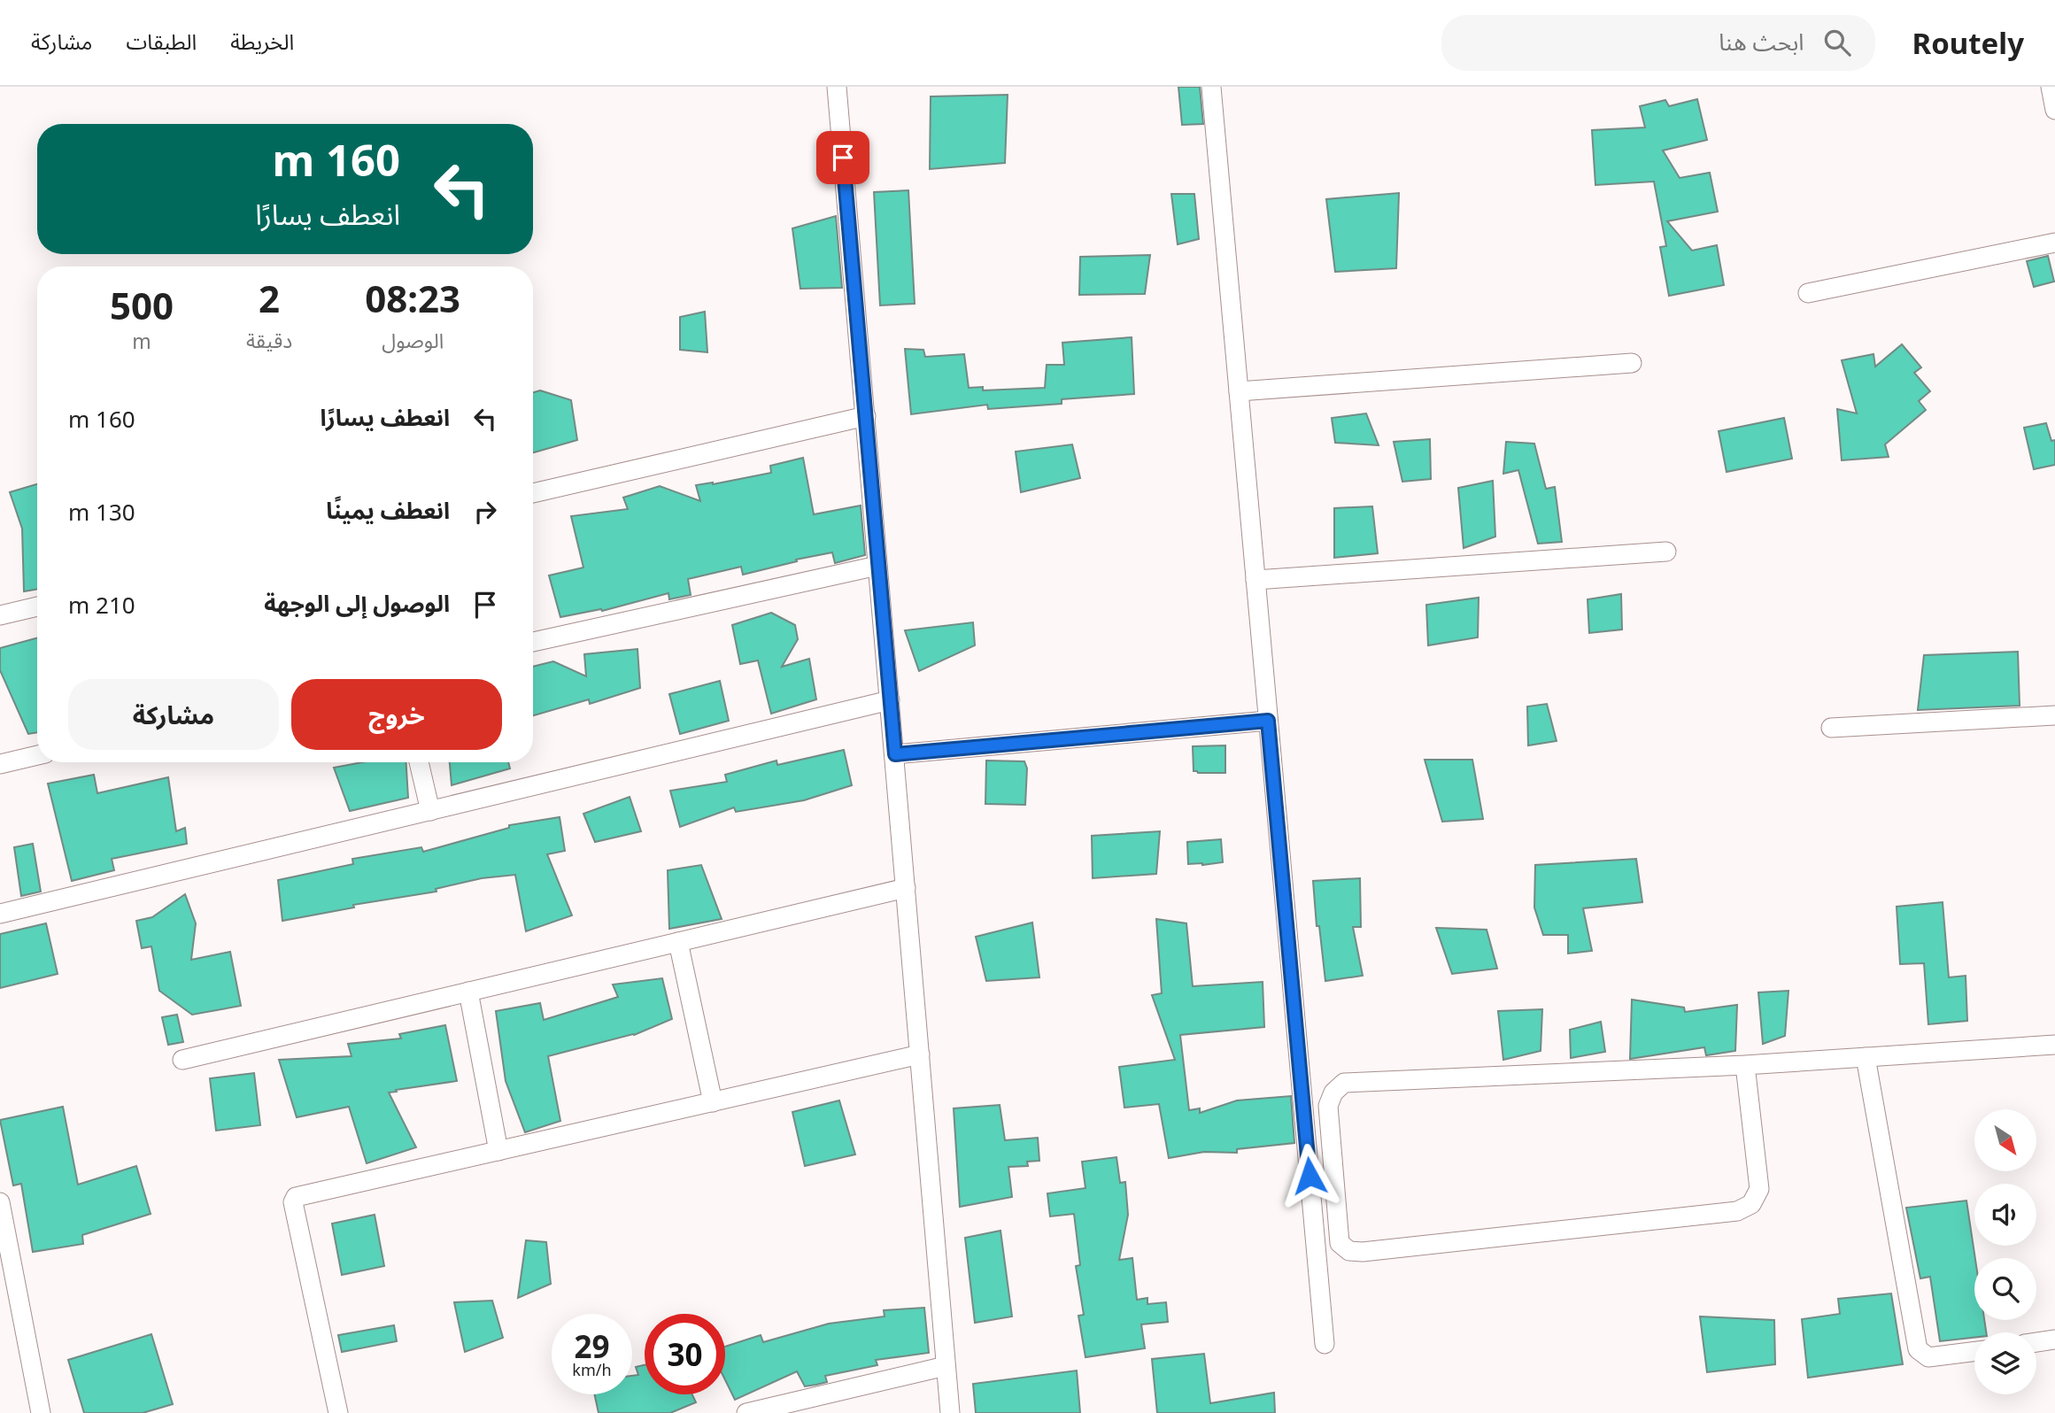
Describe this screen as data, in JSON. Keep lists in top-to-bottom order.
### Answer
{
  "north": "bottom right",
  "page": {
    "header": "Routely",
    "search": "ابحث هنا",
    "nav": ["الخريطة", "الطبقات", "مشاركة"],
    "turn": ["160 m", "انعطف يسارًا"],
    "eta": [
      "08:23",
      "الوصول",
      "2",
      "دقيقة",
      "500",
      "m"
    ],
    "list": [
      {
        "name": "انعطف يسارًا",
        "value": "160 m"
      },
      {
        "name": "انعطف يمينًا",
        "value": "130 m"
      },
      {
        "name": "الوصول إلى الوجهة",
        "value": "210 m"
      }
    ],
    "buttons": ["خروج", "مشاركة"],
    "speed": "29 km/h",
    "limit": "30"
  }
}
